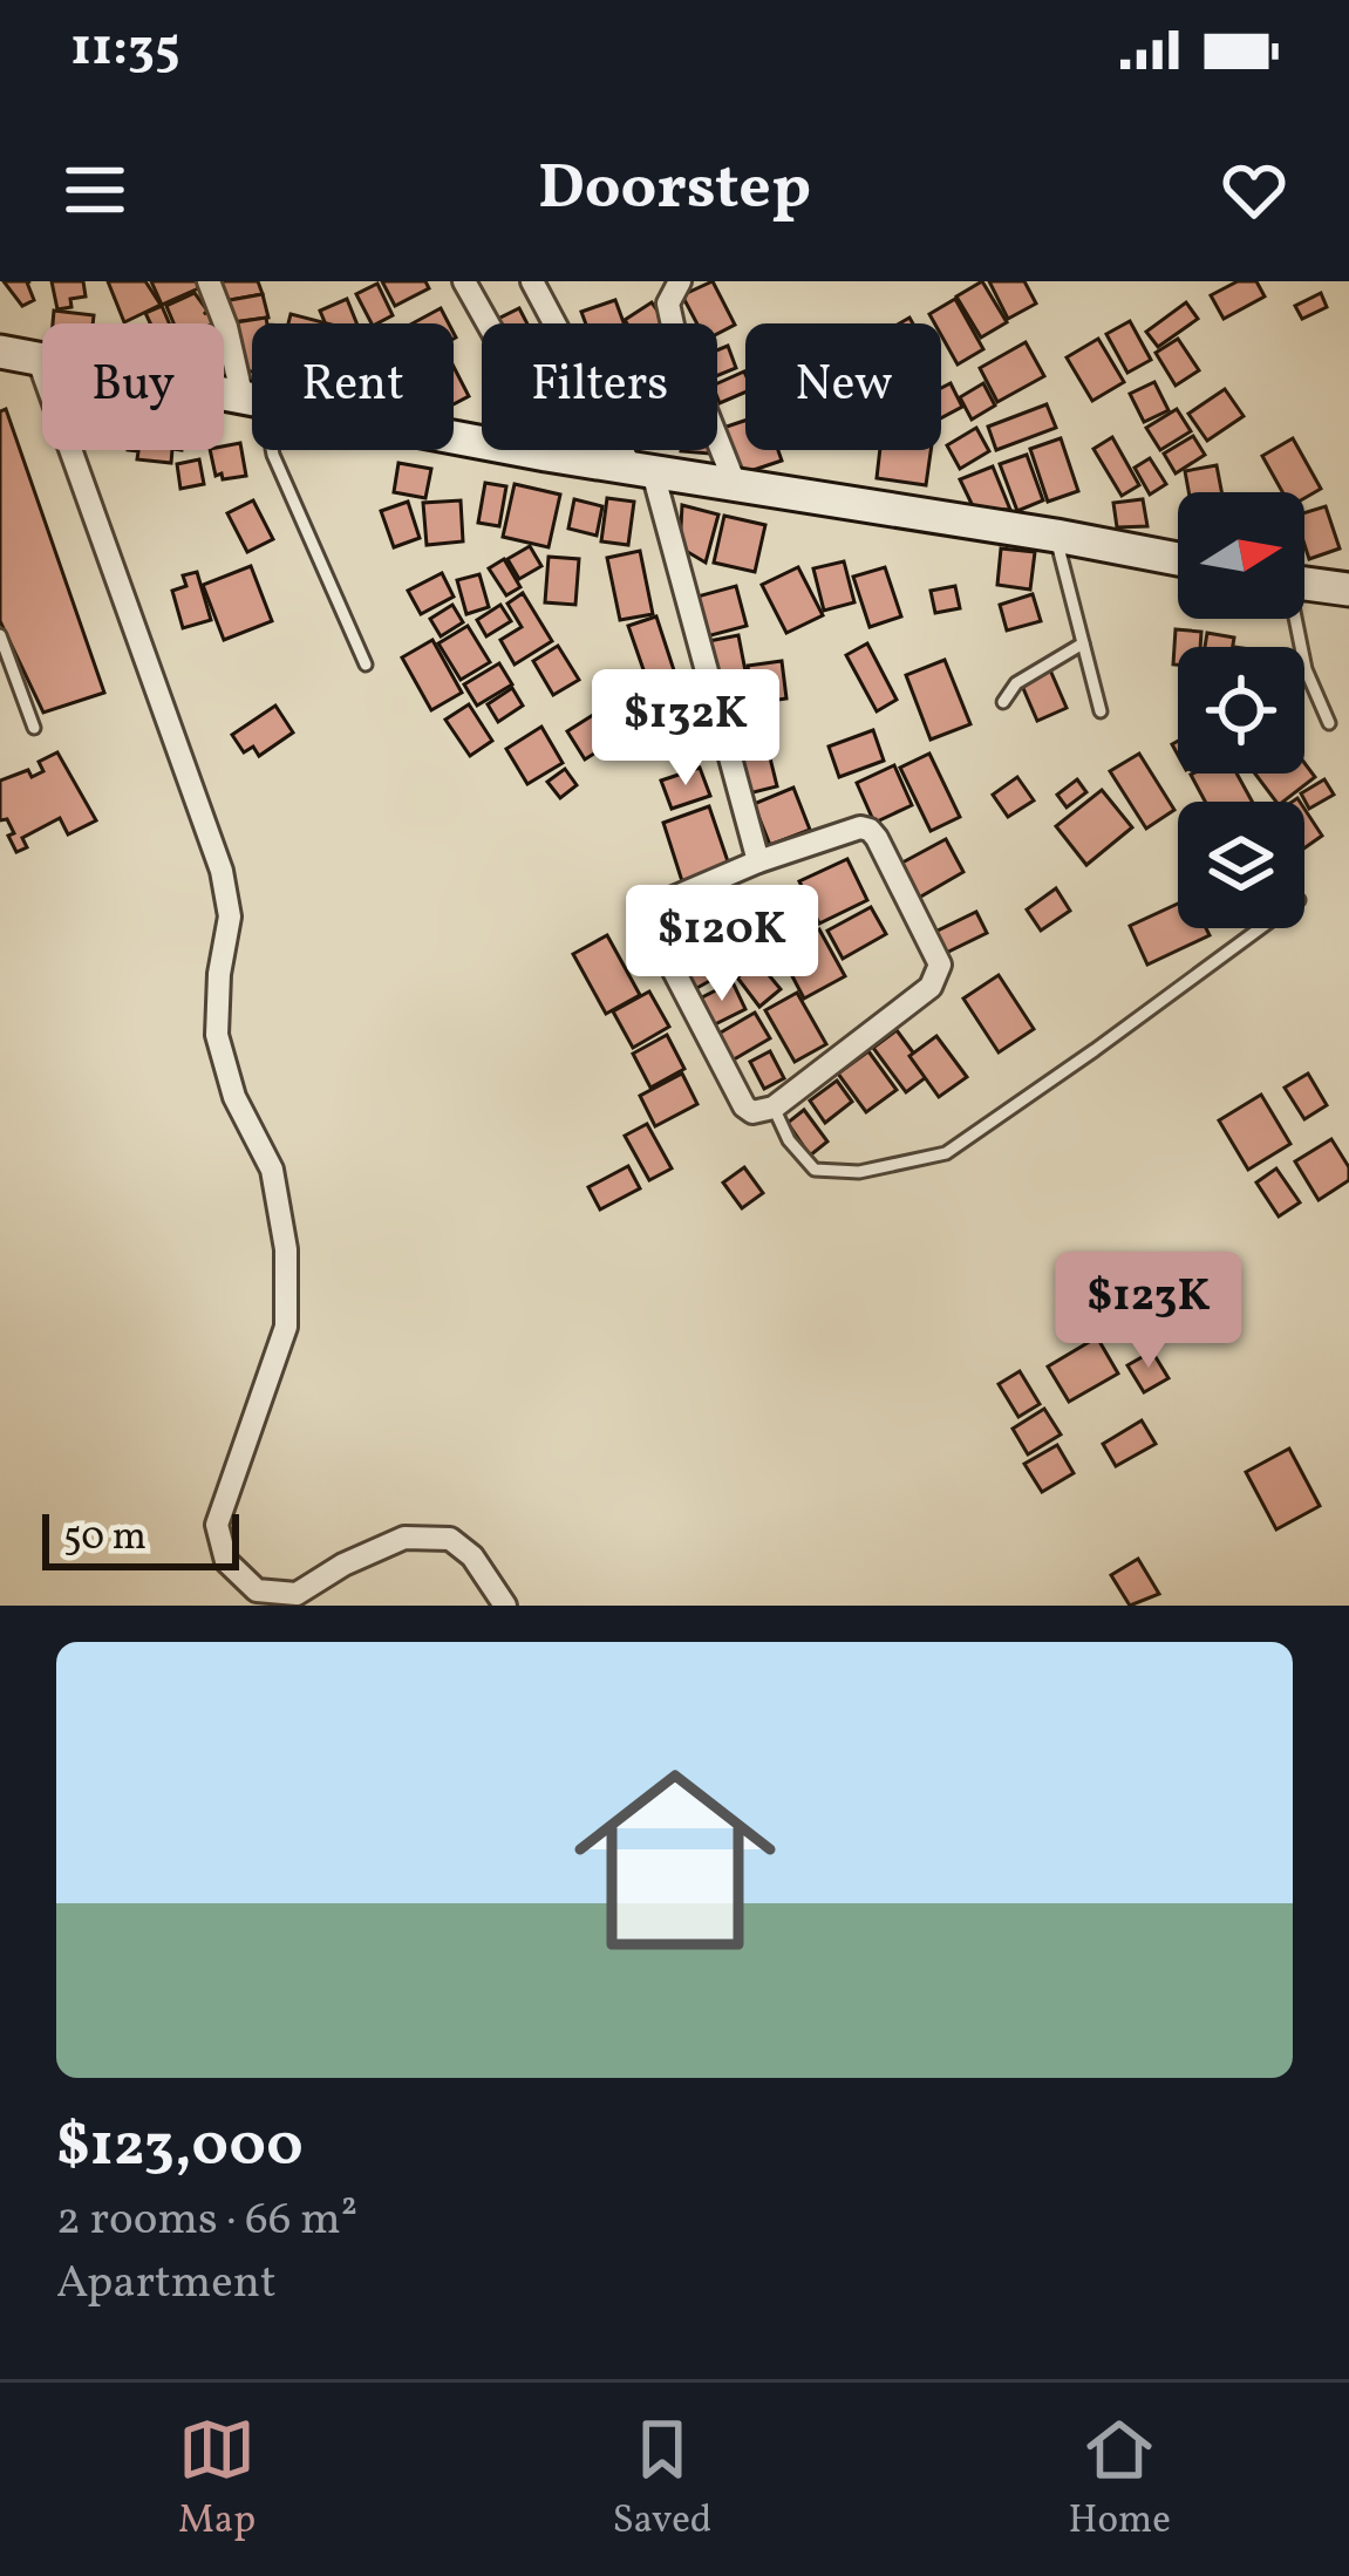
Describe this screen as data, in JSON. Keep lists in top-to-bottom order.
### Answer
{
  "scale_bar": "50 m",
  "north": "right",
  "page": {
    "status": "11:35",
    "header": "Doorstep",
    "chip": [
      "Buy",
      "Rent",
      "Filters",
      "New"
    ],
    "price": ["$132K", "$120K", "$123K"],
    "scale": "50 m",
    "list": [
      {
        "name": "$123,000",
        "note": "2 rooms · 66 m² · Apartment"
      }
    ],
    "tabs": ["Map", "Saved", "Home"]
  }
}
